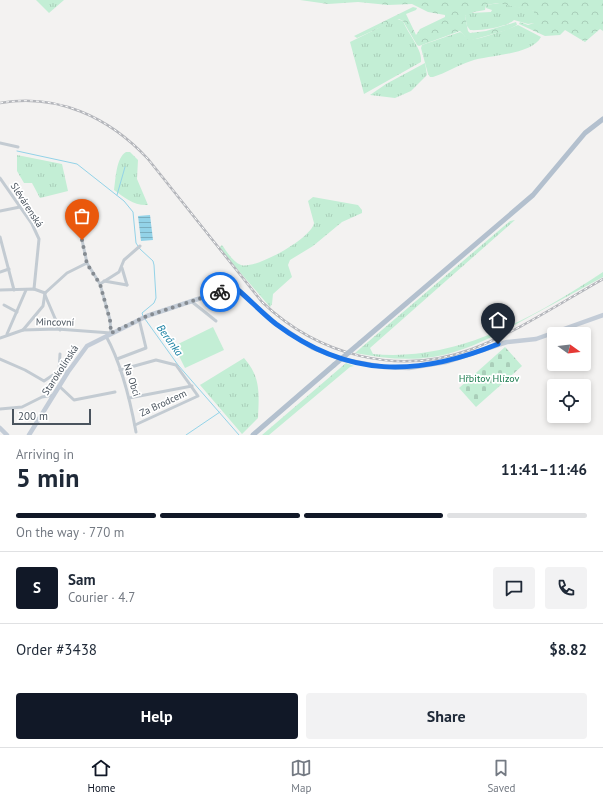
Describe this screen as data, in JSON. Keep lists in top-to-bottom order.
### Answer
{
  "streets": {
    "street": [
      "Slévárenská",
      "Mincovní",
      "Starokolínská",
      "Na Obci",
      "Za Brodcem"
    ]
  },
  "crossings": [
    ["Mincovní", "Starokolínská"],
    ["Starokolínská", "Na Obci"],
    ["Na Obci", "Za Brodcem"]
  ],
  "water": ["Beránka"],
  "parks": ["Hřbitov Hlízov"],
  "scale_bar": "200 m",
  "north": "right",
  "page": {
    "scale": "200 m",
    "heading": ["5 min", "Arriving in", "11:41–11:46"],
    "panel": [
      "Sam",
      "Courier · 4.7",
      "Order #3438",
      "$8.82"
    ],
    "bar": "On the way · 770 m",
    "round": "S",
    "buttons": ["Help", "Share"],
    "tabs": ["Home", "Map", "Saved"]
  }
}
